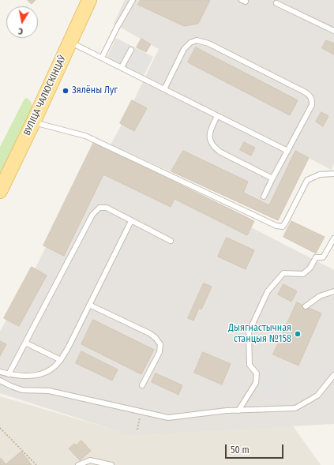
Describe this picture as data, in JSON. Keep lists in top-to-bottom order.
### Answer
{
  "streets": {
    "main road": ["ВУЛІЦА ЧАЛЮСКІНЦАЎ"]
  },
  "places": ["Зялёны Луг", "Дыягнастычная станцыя №158"],
  "scale_bar": "50 m",
  "north": "bottom"
}
